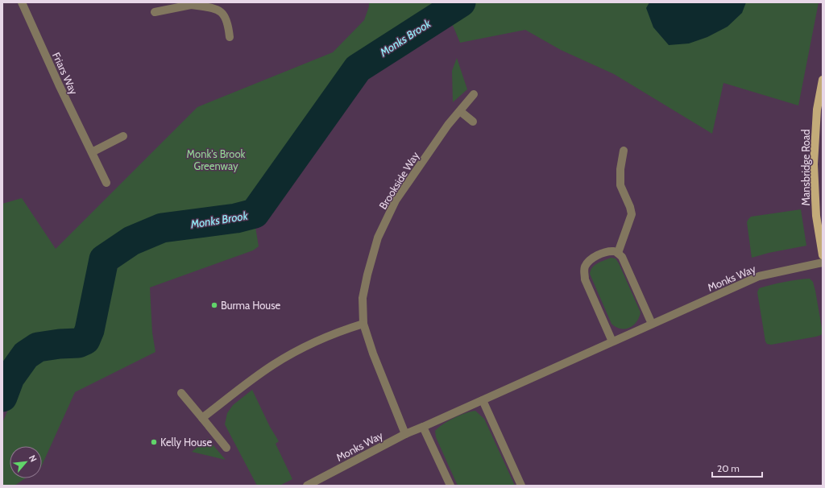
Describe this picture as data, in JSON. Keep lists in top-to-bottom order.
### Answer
{
  "streets": {
    "main road": ["Mansbridge Road"],
    "street": ["Friars Way", "Brookside Way", "Monks Way"]
  },
  "crossings": [
    ["Brookside Way", "Monks Way"]
  ],
  "water": ["Monks Brook"],
  "parks": ["Monk's Brook Greenway"],
  "places": ["Burma House", "Kelly House"],
  "scale_bar": "20 m",
  "north": "top right"
}
